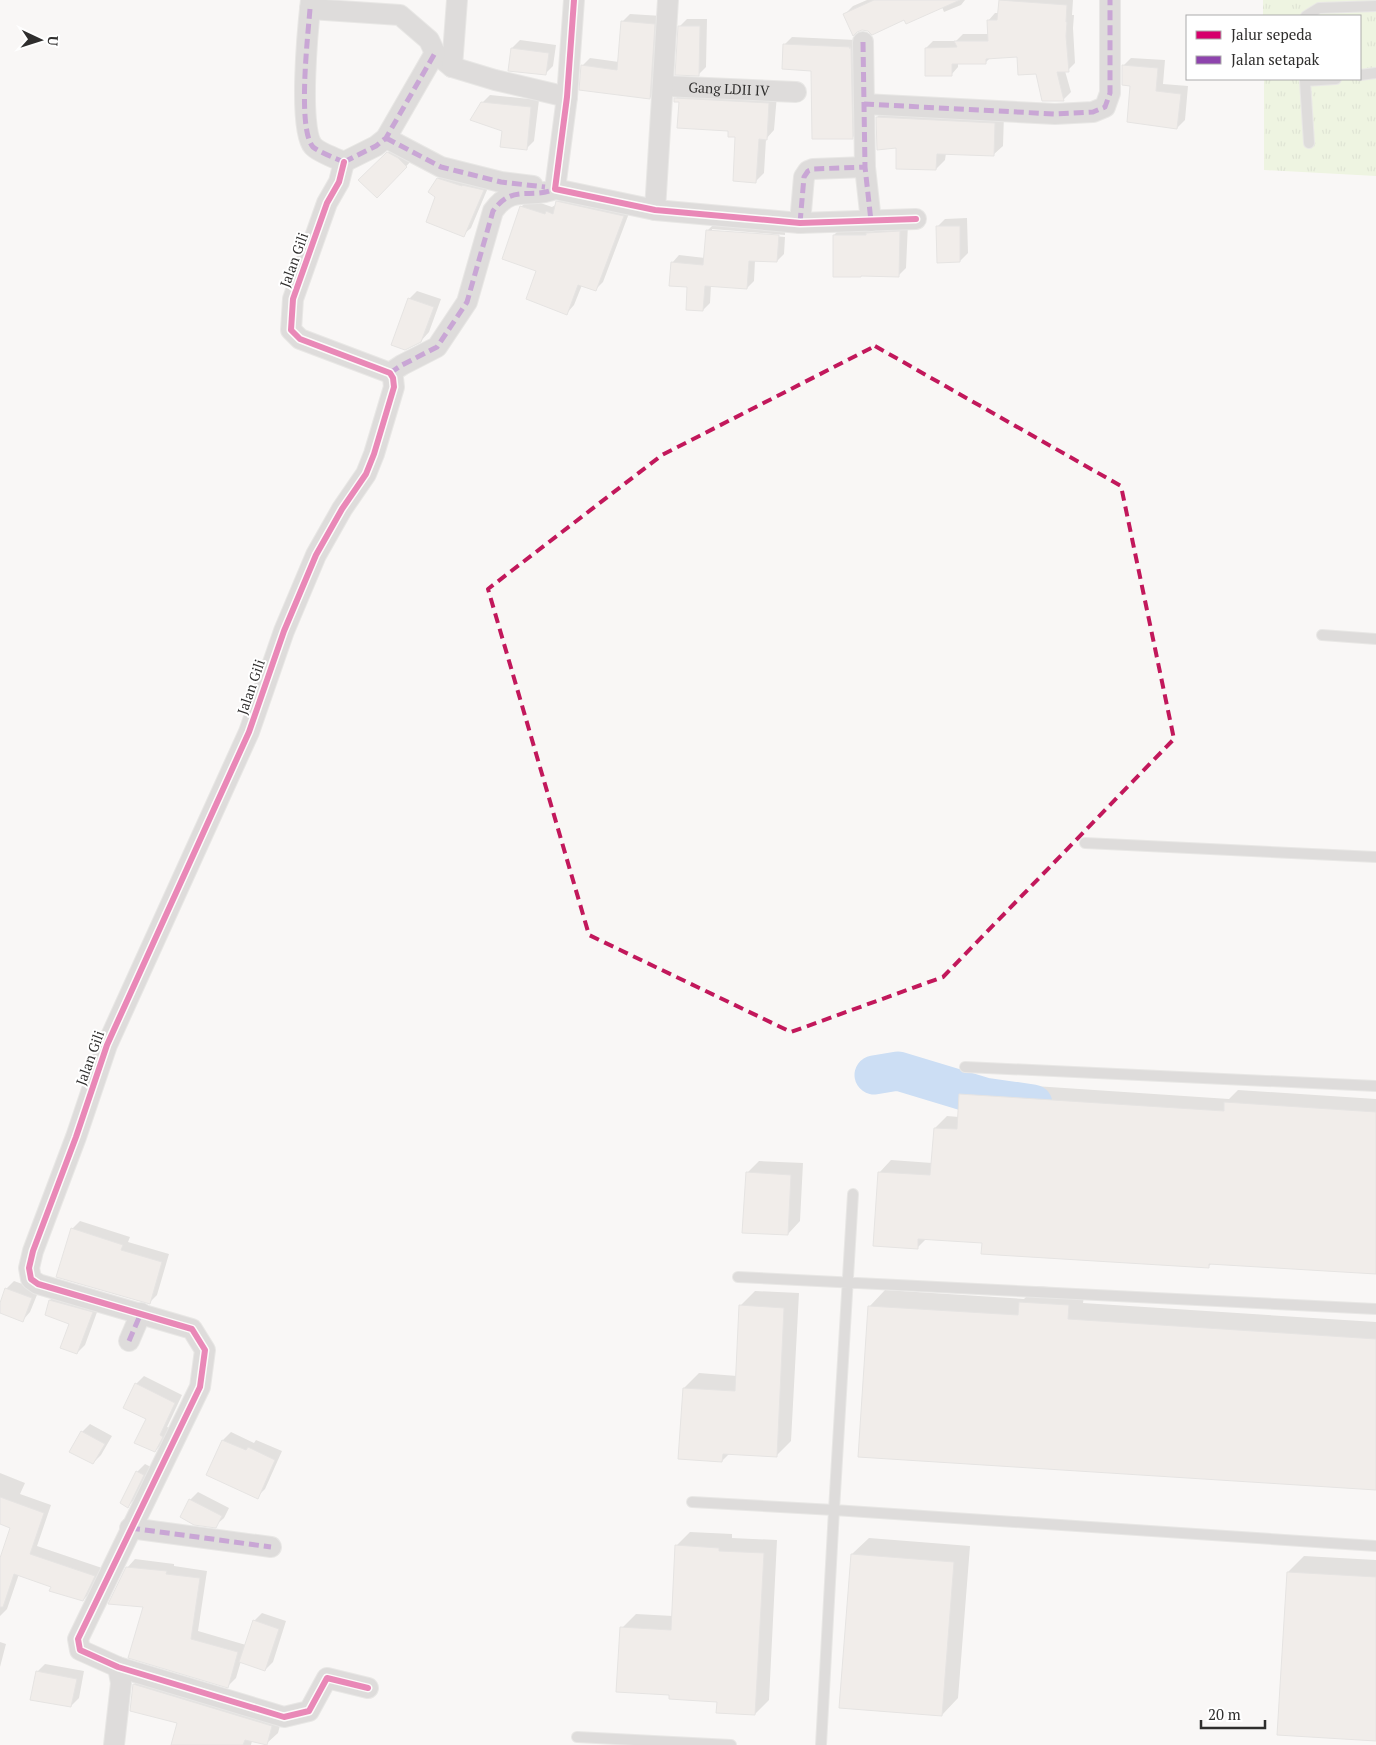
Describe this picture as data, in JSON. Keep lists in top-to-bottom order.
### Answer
{
  "streets": {
    "street": ["Gang LDII IV", "Jalan Gili"]
  },
  "legend": ["Jalur sepeda", "Jalan setapak"],
  "scale_bar": "20 m",
  "north": "right"
}
